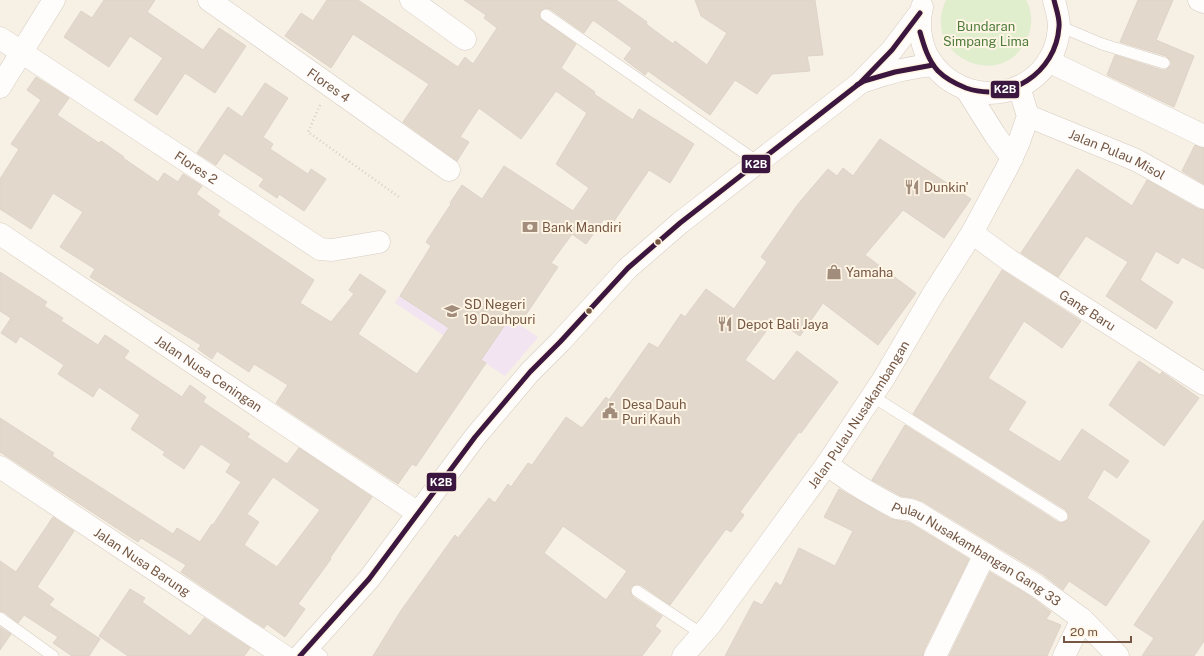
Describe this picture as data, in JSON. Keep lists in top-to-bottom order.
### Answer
{
  "streets": {
    "street": [
      "Flores 4",
      "Jalan Pulau Misol",
      "Flores 2",
      "Gang Baru",
      "Jalan Nusa Ceningan",
      "Jalan Pulau Nusakambangan",
      "Pulau Nusakambangan Gang 33",
      "Jalan Nusa Barung"
    ]
  },
  "crossings": [
    ["Jalan Pulau Misol", "Jalan Pulau Nusakambangan"],
    ["Gang Baru", "Jalan Pulau Nusakambangan"],
    ["Jalan Pulau Nusakambangan", "Pulau Nusakambangan Gang 33"]
  ],
  "parks": ["Bundaran Simpang Lima"],
  "places": {
    "restaurant": ["Dunkin'", "Depot Bali Jaya"],
    "bank": ["Bank Mandiri"],
    "shop": ["Yamaha"],
    "school or university": ["SD Negeri 19 Dauhpuri"],
    "public building": ["Desa Dauh Puri Kauh"]
  },
  "lines": ["transit line K2B"],
  "scale_bar": "20 m"
}
